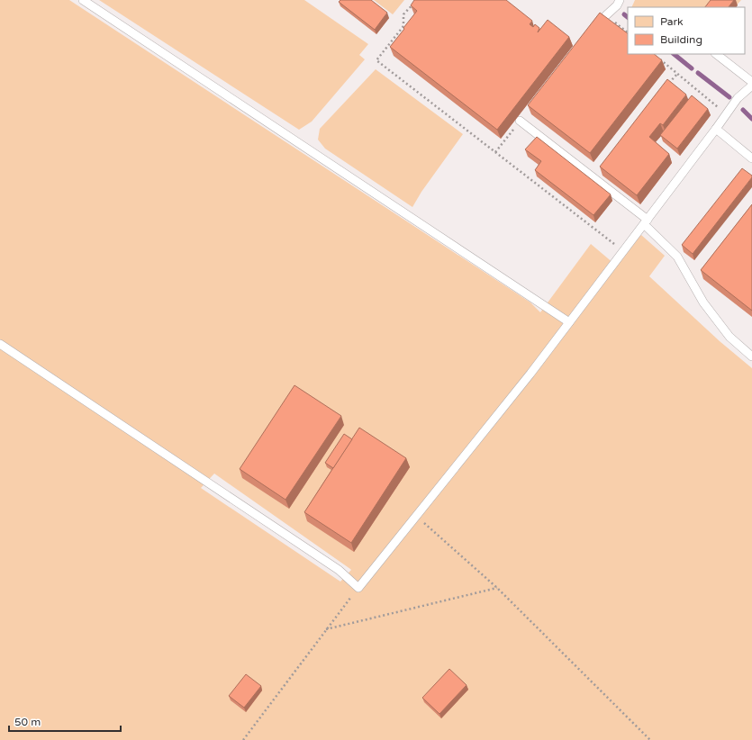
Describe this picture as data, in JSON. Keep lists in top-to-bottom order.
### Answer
{
  "legend": ["Park", "Building"],
  "scale_bar": "50 m"
}
